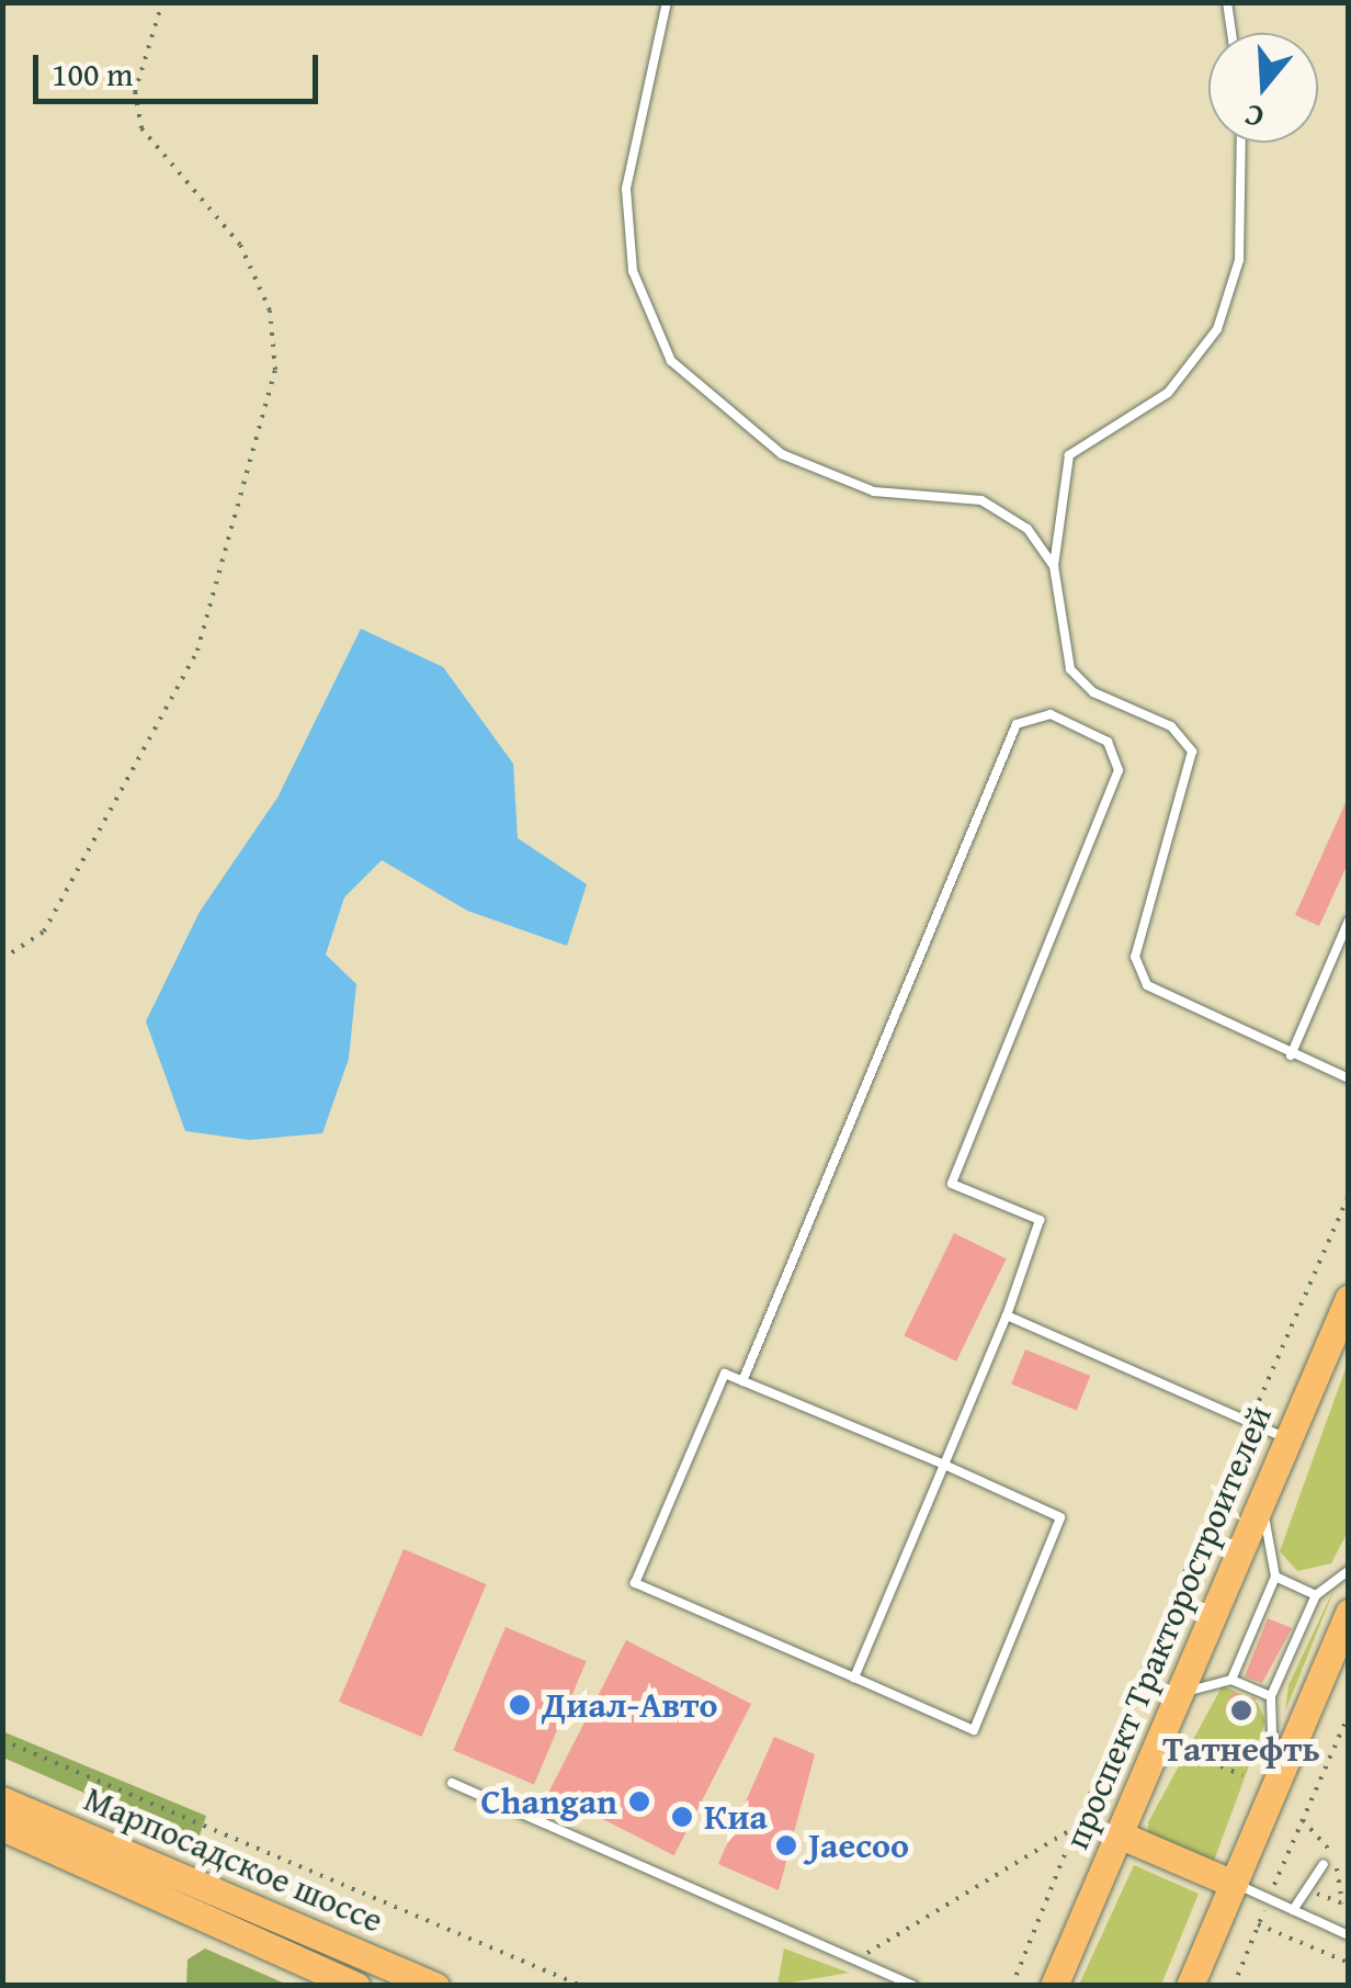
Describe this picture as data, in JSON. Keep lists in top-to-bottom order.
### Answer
{
  "streets": {
    "main road": ["проспект Тракторостроителей", "Марпосадское шоссе"]
  },
  "places": [
    "Диал-Авто",
    "Татнефть",
    "Changan",
    "Киа",
    "Jaecoo"
  ],
  "scale_bar": "100 m",
  "north": "bottom"
}
